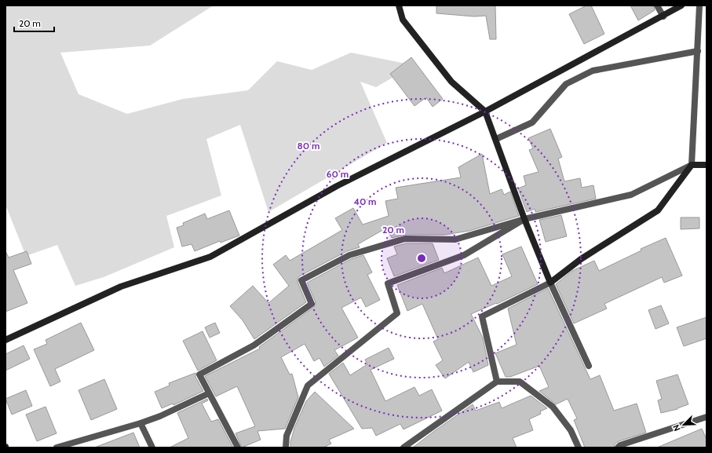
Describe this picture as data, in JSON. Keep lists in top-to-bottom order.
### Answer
{
  "scale_bar": "20 m",
  "north": "bottom left",
  "rings": [
    "80 m",
    "60 m",
    "40 m",
    "20 m"
  ]
}
